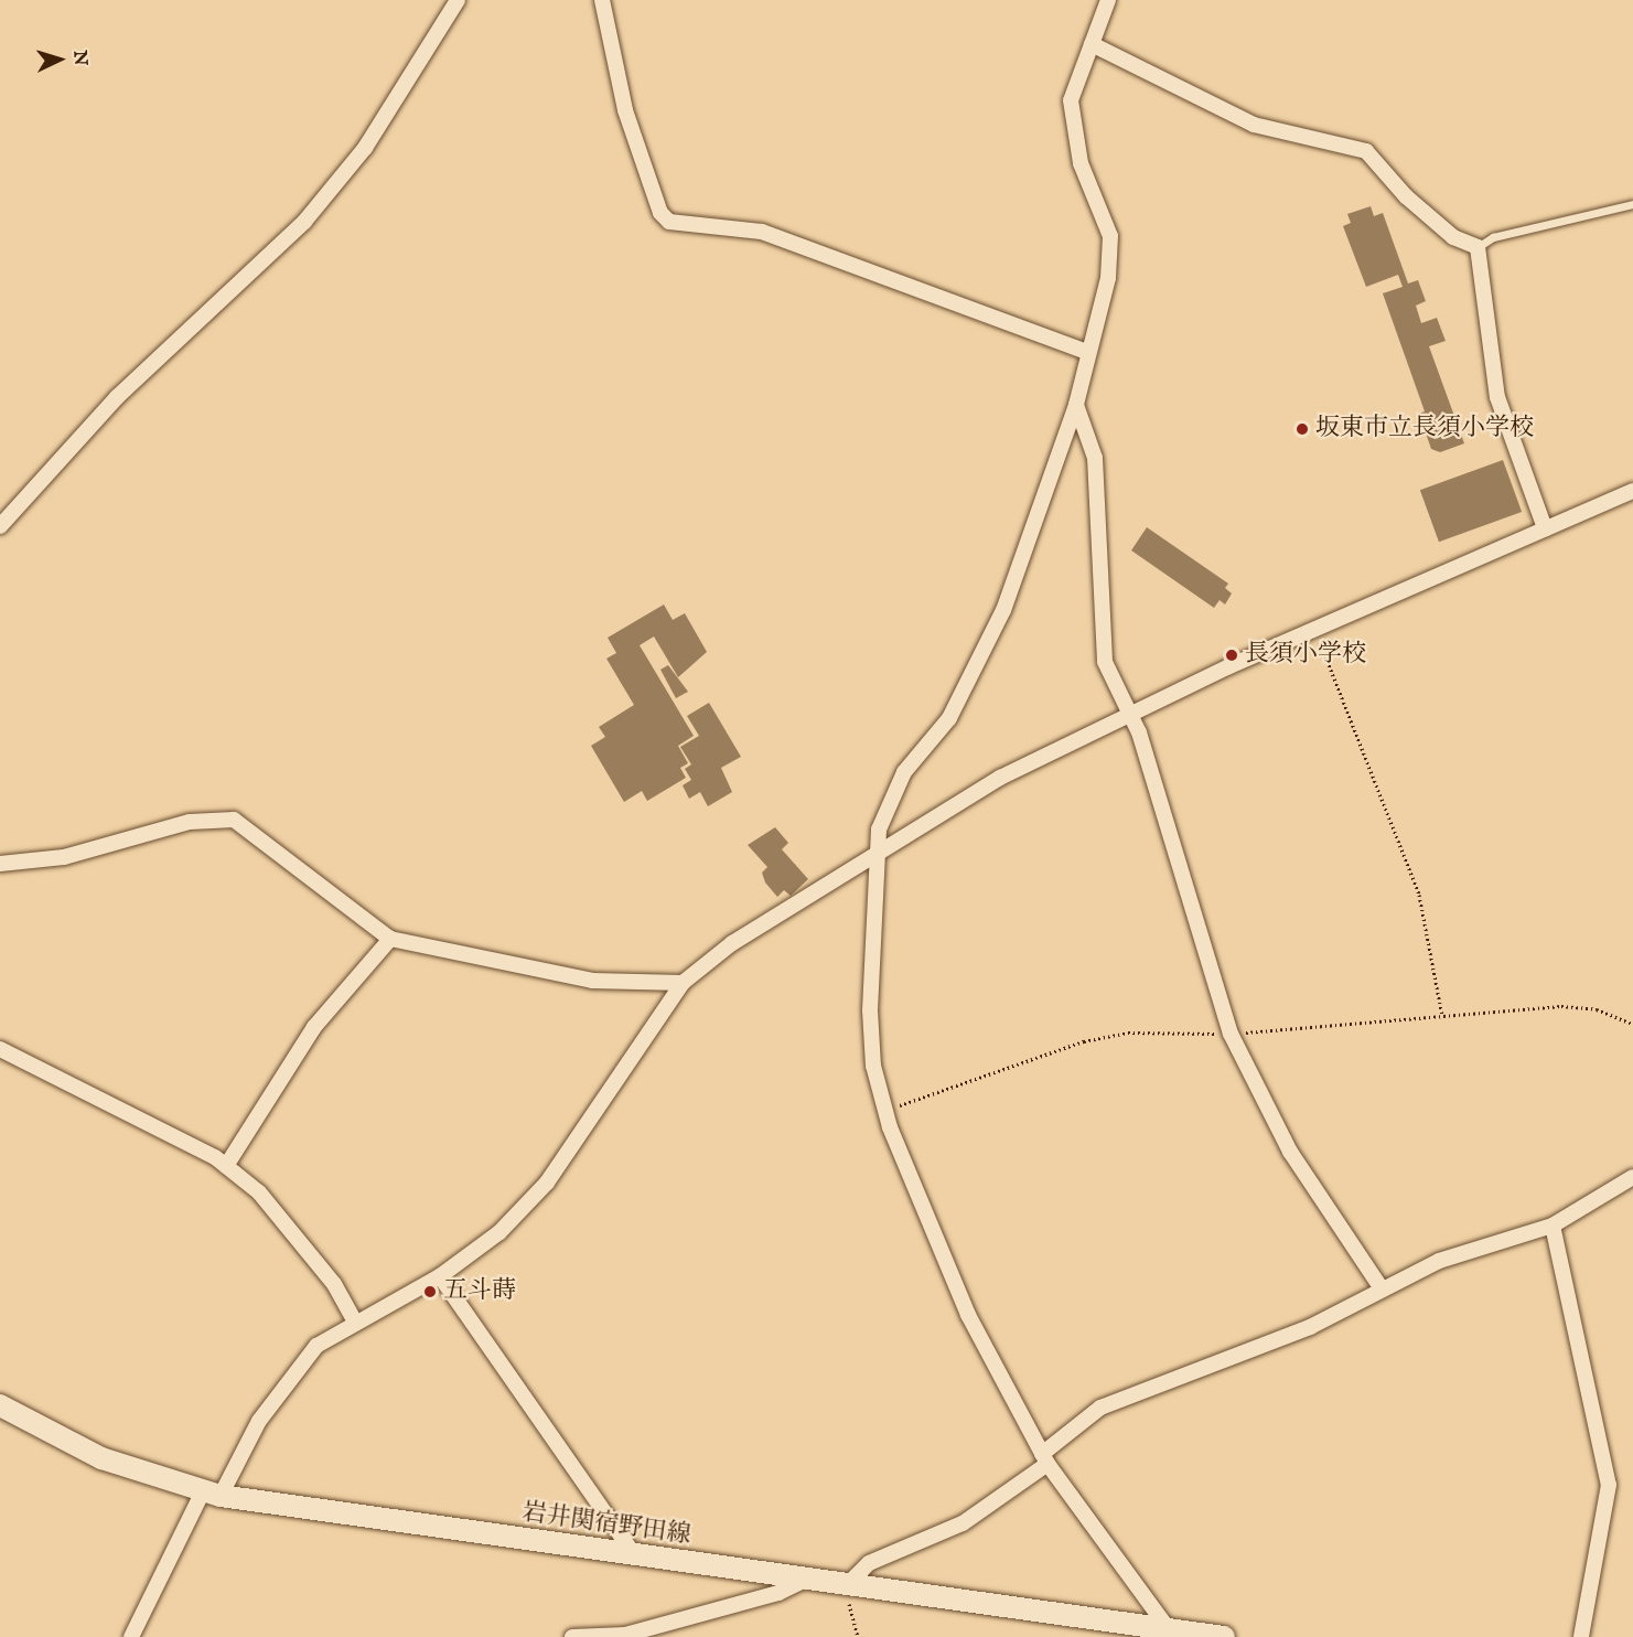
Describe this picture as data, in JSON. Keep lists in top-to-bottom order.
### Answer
{
  "streets": {
    "main road": ["岩井関宿野田線"]
  },
  "places": ["坂東市立長須小学校", "長須小学校", "五斗蒔"],
  "north": "right"
}
